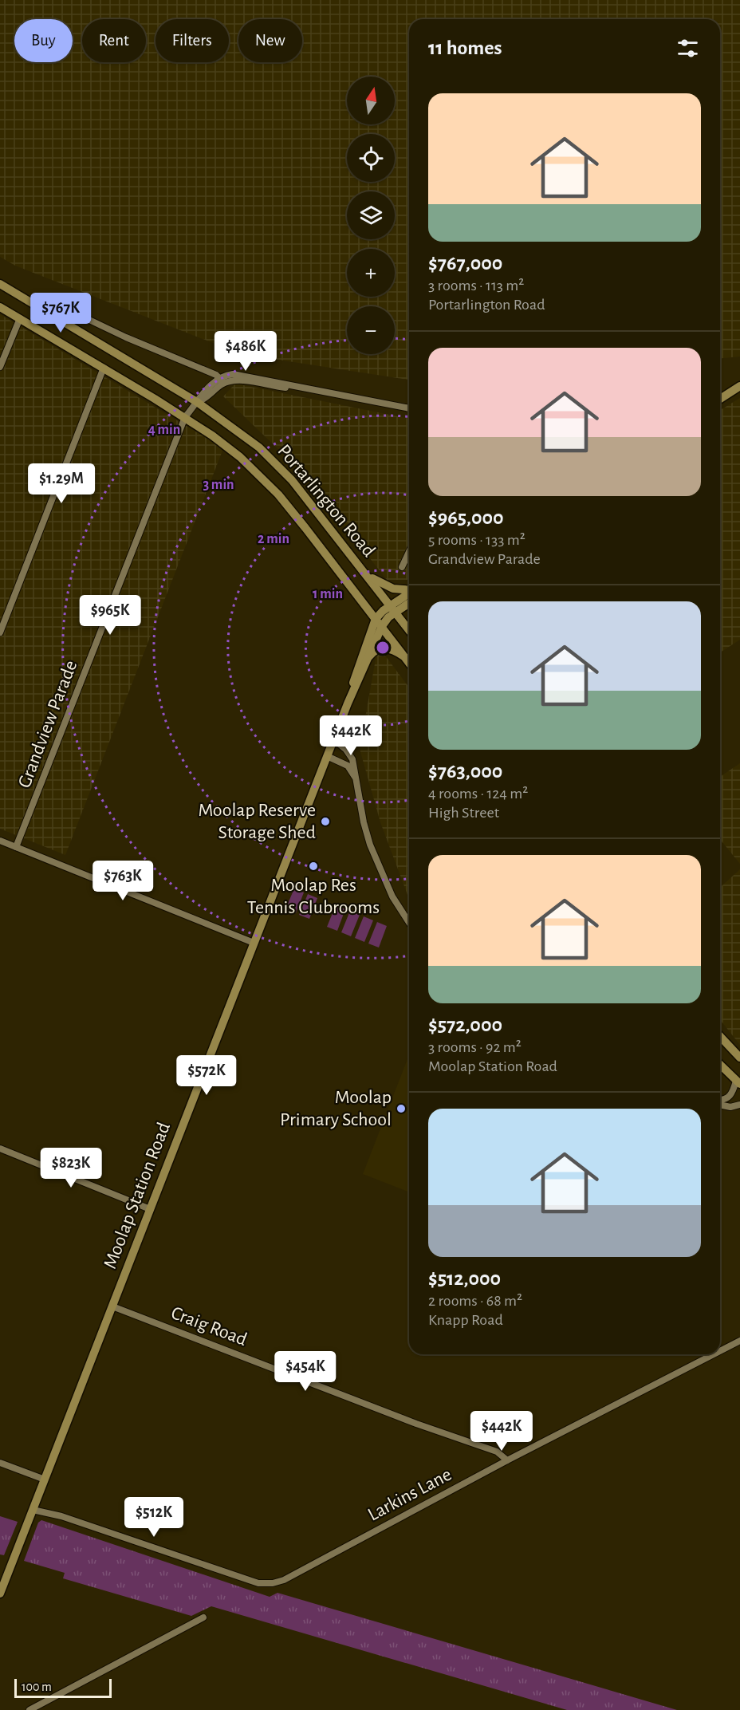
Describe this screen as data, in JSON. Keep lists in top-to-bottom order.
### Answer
{
  "streets": {
    "main road": ["Portarlington Road", "Moolap Station Road"],
    "street": ["Grandview Parade", "Craig Road", "Larkins Lane"]
  },
  "crossings": [
    ["Portarlington Road", "Grandview Parade"],
    ["Portarlington Road", "Moolap Station Road"],
    ["Moolap Station Road", "Craig Road"],
    ["Moolap Station Road", "Larkins Lane"],
    ["Craig Road", "Larkins Lane"]
  ],
  "places": ["Moolap Reserve Storage Shed", "Moolap Res Tennis Clubrooms", "Moolap Primary School"],
  "scale_bar": "100 m",
  "north": "top",
  "page": {
    "chip": [
      "Buy",
      "Rent",
      "Filters",
      "New"
    ],
    "heading": "11 homes",
    "map_buttons": ["+", "−"],
    "list": [
      {
        "name": "$767,000",
        "note": "3 rooms · 113 m² · Portarlington Road"
      },
      {
        "name": "$965,000",
        "note": "5 rooms · 133 m² · Grandview Parade"
      },
      {
        "name": "$763,000",
        "note": "4 rooms · 124 m² · High Street"
      },
      {
        "name": "$572,000",
        "note": "3 rooms · 92 m² · Moolap Station Road"
      },
      {
        "name": "$512,000",
        "note": "2 rooms · 68 m² · Knapp Road"
      }
    ],
    "price": [
      "$767K",
      "$486K",
      "$1.29M",
      "$965K",
      "$442K",
      "$763K",
      "$572K",
      "$823K",
      "$454K",
      "$442K",
      "$512K"
    ],
    "scale": "100 m"
  },
  "rings": [
    "4 min",
    "3 min",
    "2 min",
    "1 min"
  ]
}
